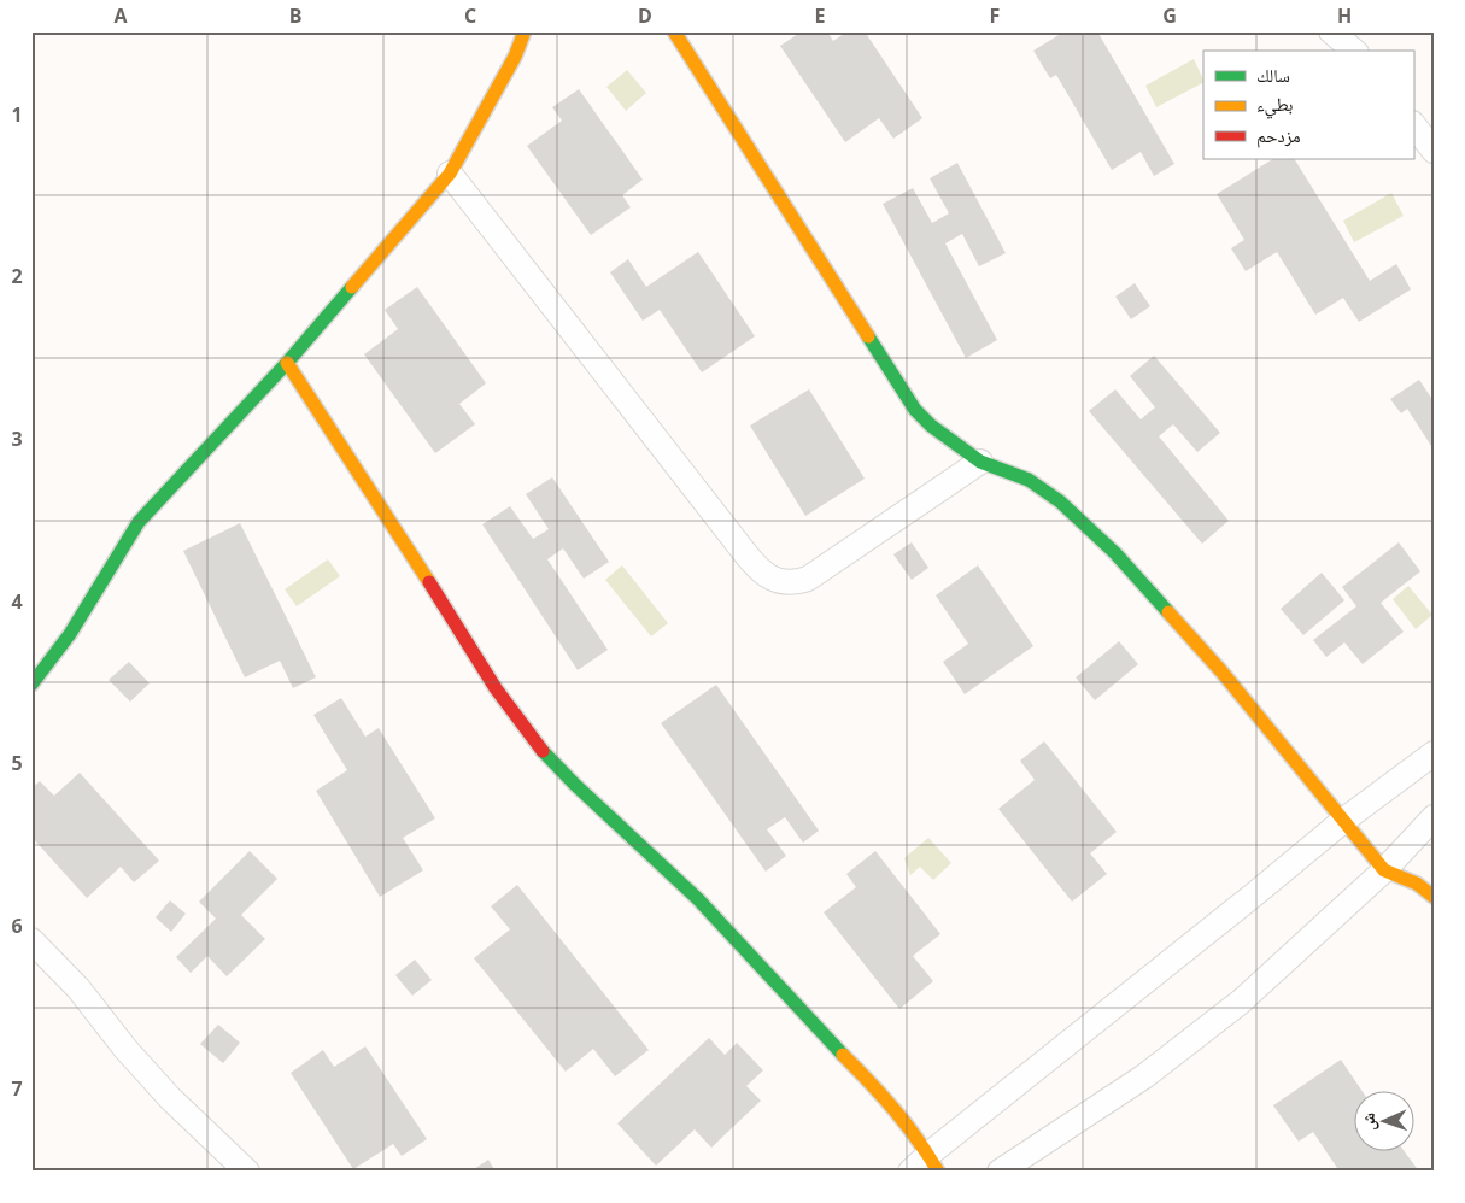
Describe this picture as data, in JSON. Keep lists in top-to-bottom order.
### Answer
{
  "legend": ["سالك", "بطيء", "مزدحم"],
  "north": "left",
  "grid": {
    "columns": [
      "A",
      "B",
      "C",
      "D",
      "E",
      "F",
      "G",
      "H"
    ],
    "rows": [
      "1",
      "2",
      "3",
      "4",
      "5",
      "6",
      "7"
    ]
  }
}
